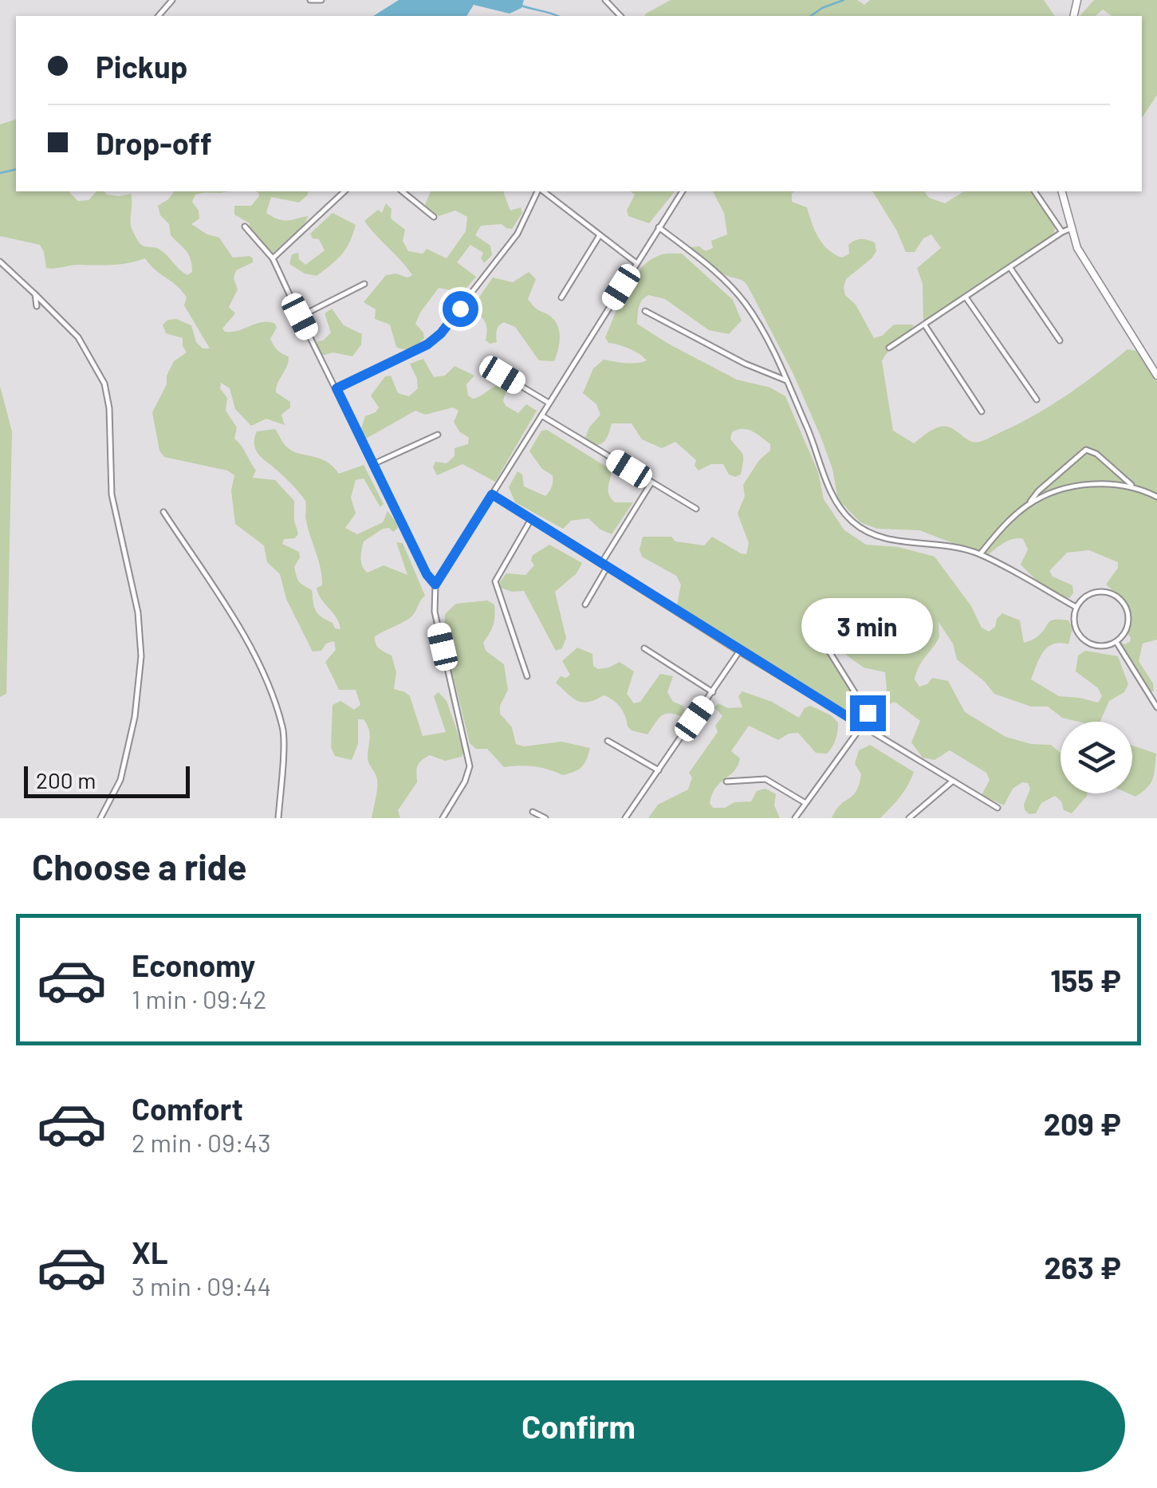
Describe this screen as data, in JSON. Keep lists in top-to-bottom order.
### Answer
{
  "scale_bar": "200 m",
  "page": {
    "banner": ["Pickup", "Drop-off"],
    "bubble": "3 min",
    "scale": "200 m",
    "heading": "Choose a ride",
    "list": [
      {
        "name": "Economy",
        "note": "1 min · 09:42",
        "value": "155 ₽"
      },
      {
        "name": "Comfort",
        "note": "2 min · 09:43",
        "value": "209 ₽"
      },
      {
        "name": "XL",
        "note": "3 min · 09:44",
        "value": "263 ₽"
      }
    ],
    "buttons": "Confirm"
  }
}
